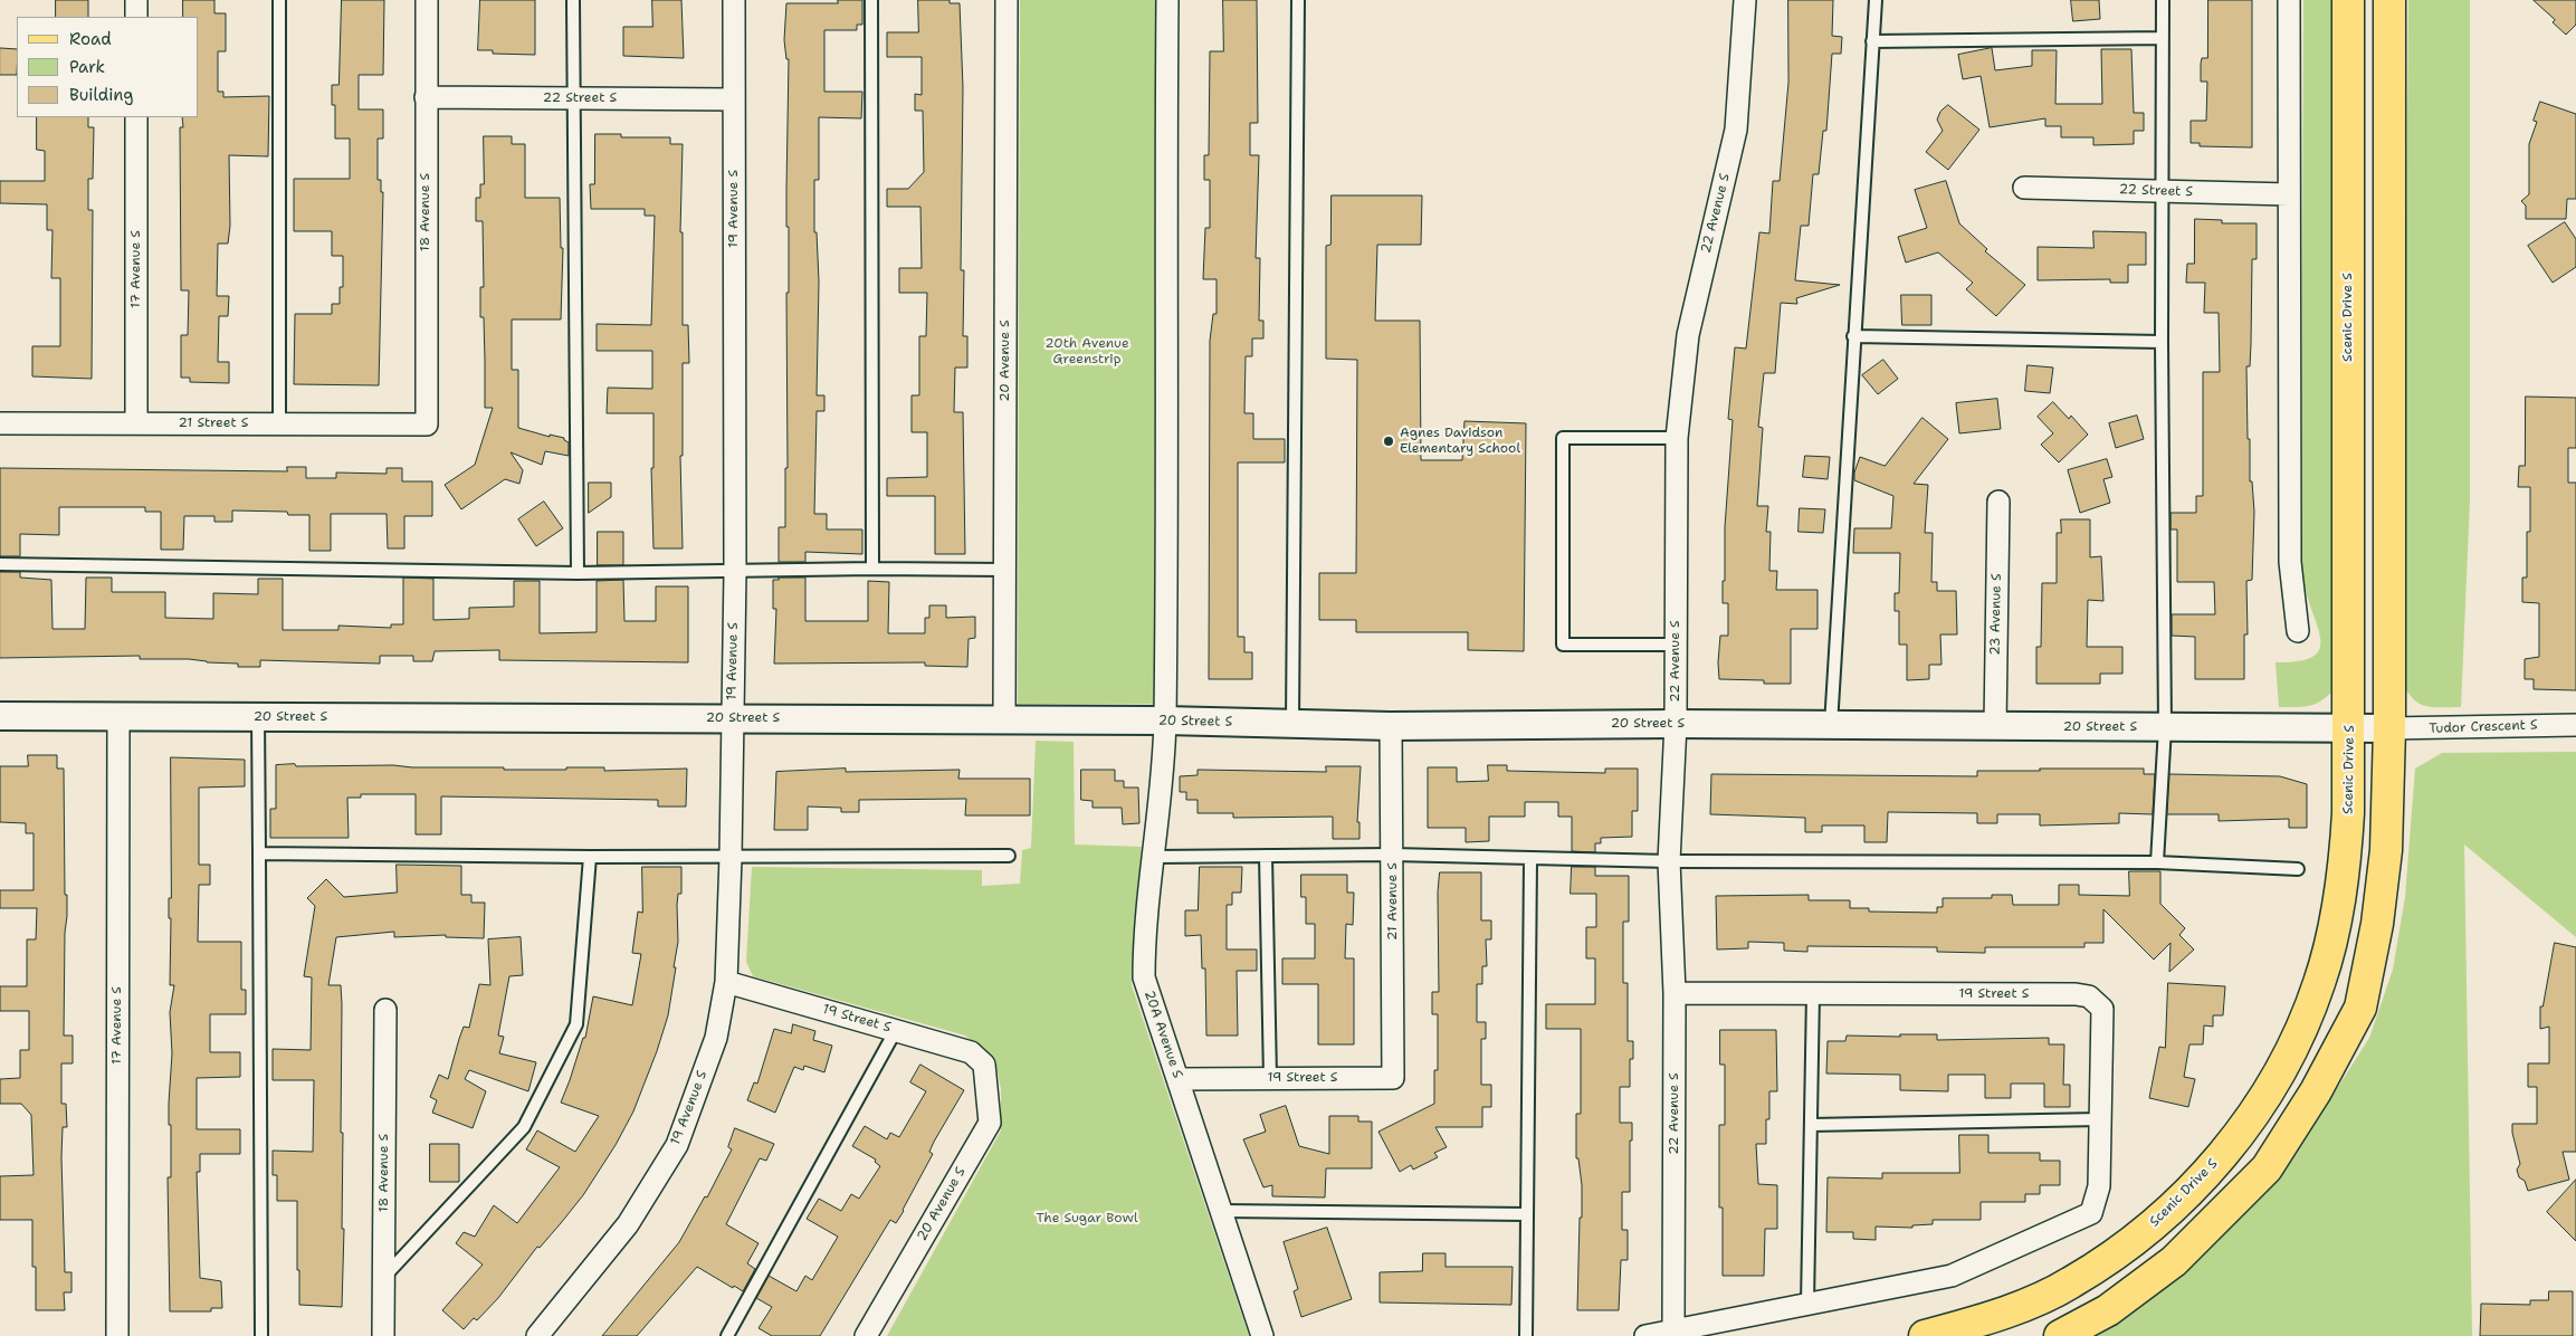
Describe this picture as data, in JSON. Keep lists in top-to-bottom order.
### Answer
{
  "streets": {
    "main road": ["Scenic Drive S"],
    "street": [
      "22 Street S",
      "19 Avenue S",
      "18 Avenue S",
      "22 Avenue S",
      "17 Avenue S",
      "20 Avenue S",
      "21 Street S",
      "23 Avenue S",
      "20 Street S",
      "Tudor Crescent S",
      "21 Avenue S",
      "19 Street S",
      "20A Avenue S"
    ]
  },
  "crossings": [
    ["22 Street S", "19 Avenue S"],
    ["22 Street S", "18 Avenue S"],
    ["19 Avenue S", "20 Street S"],
    ["19 Avenue S", "19 Street S"],
    ["18 Avenue S", "21 Street S"],
    ["22 Avenue S", "20 Street S"],
    ["22 Avenue S", "19 Street S"],
    ["17 Avenue S", "21 Street S"],
    ["17 Avenue S", "20 Street S"],
    ["Scenic Drive S", "20 Street S"],
    ["20 Avenue S", "20 Street S"],
    ["20 Avenue S", "19 Street S"],
    ["23 Avenue S", "20 Street S"],
    ["20 Street S", "Tudor Crescent S"],
    ["20 Street S", "21 Avenue S"],
    ["20 Street S", "20A Avenue S"],
    ["21 Avenue S", "19 Street S"],
    ["19 Street S", "20A Avenue S"]
  ],
  "parks": ["20th Avenue Greenstrip", "The Sugar Bowl"],
  "places": ["Agnes Davidson Elementary School"],
  "legend": ["Road", "Park", "Building"]
}
